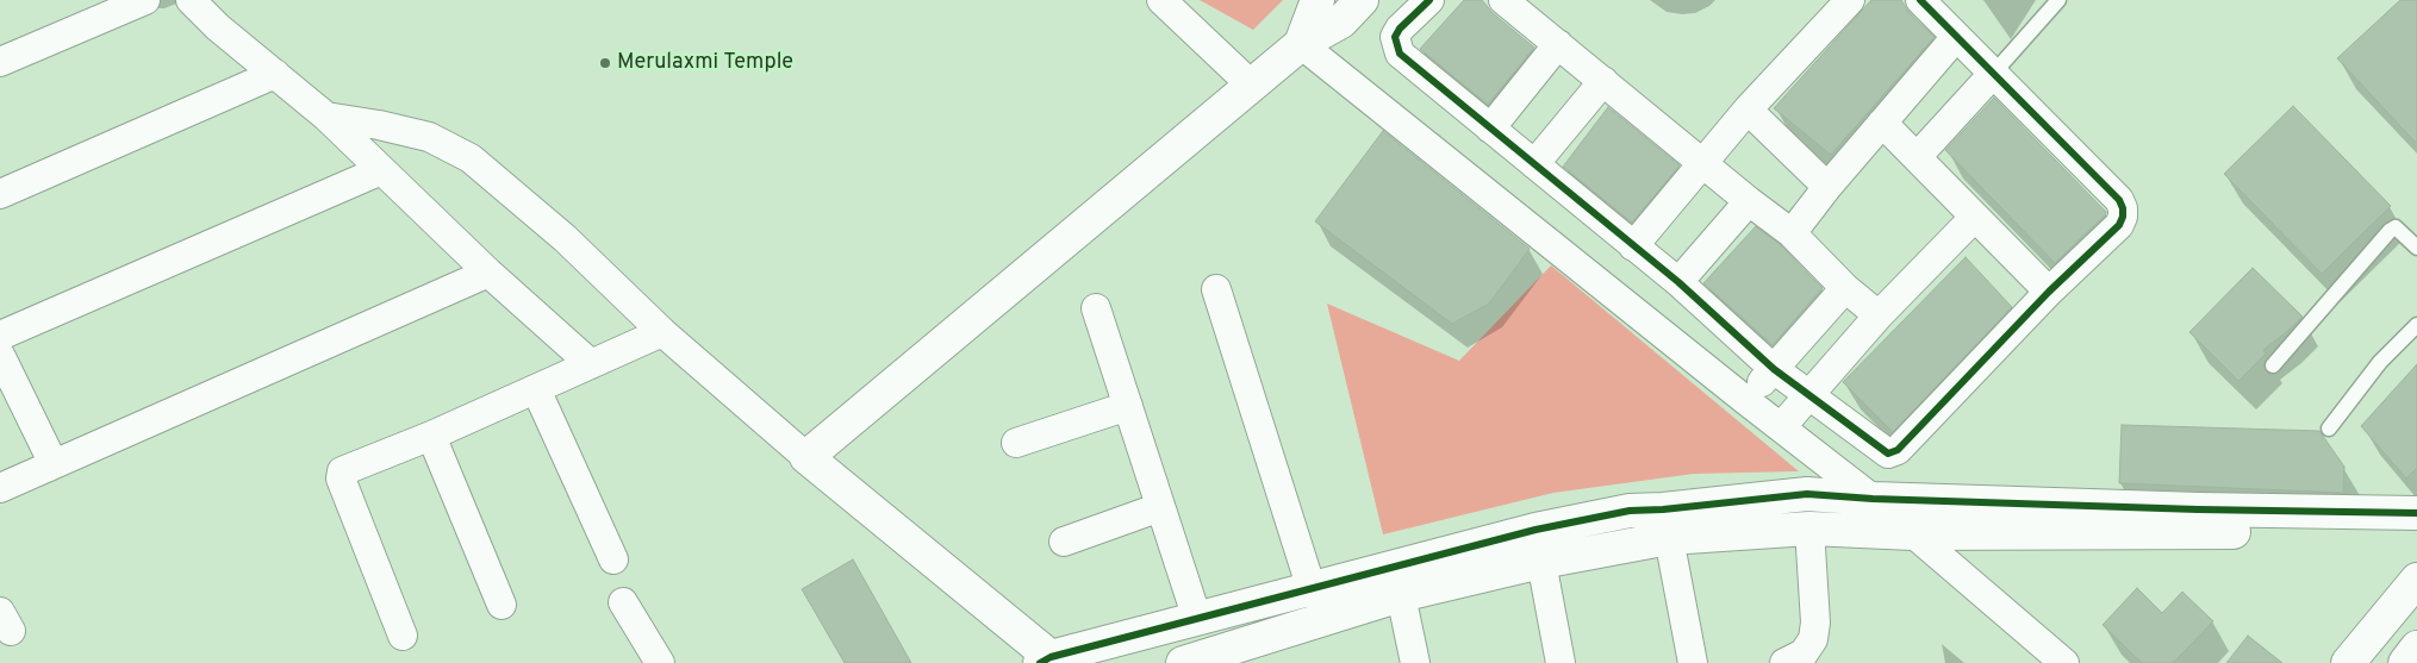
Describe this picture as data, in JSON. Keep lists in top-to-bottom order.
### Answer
{
  "places": ["Merulaxmi Temple"]
}
